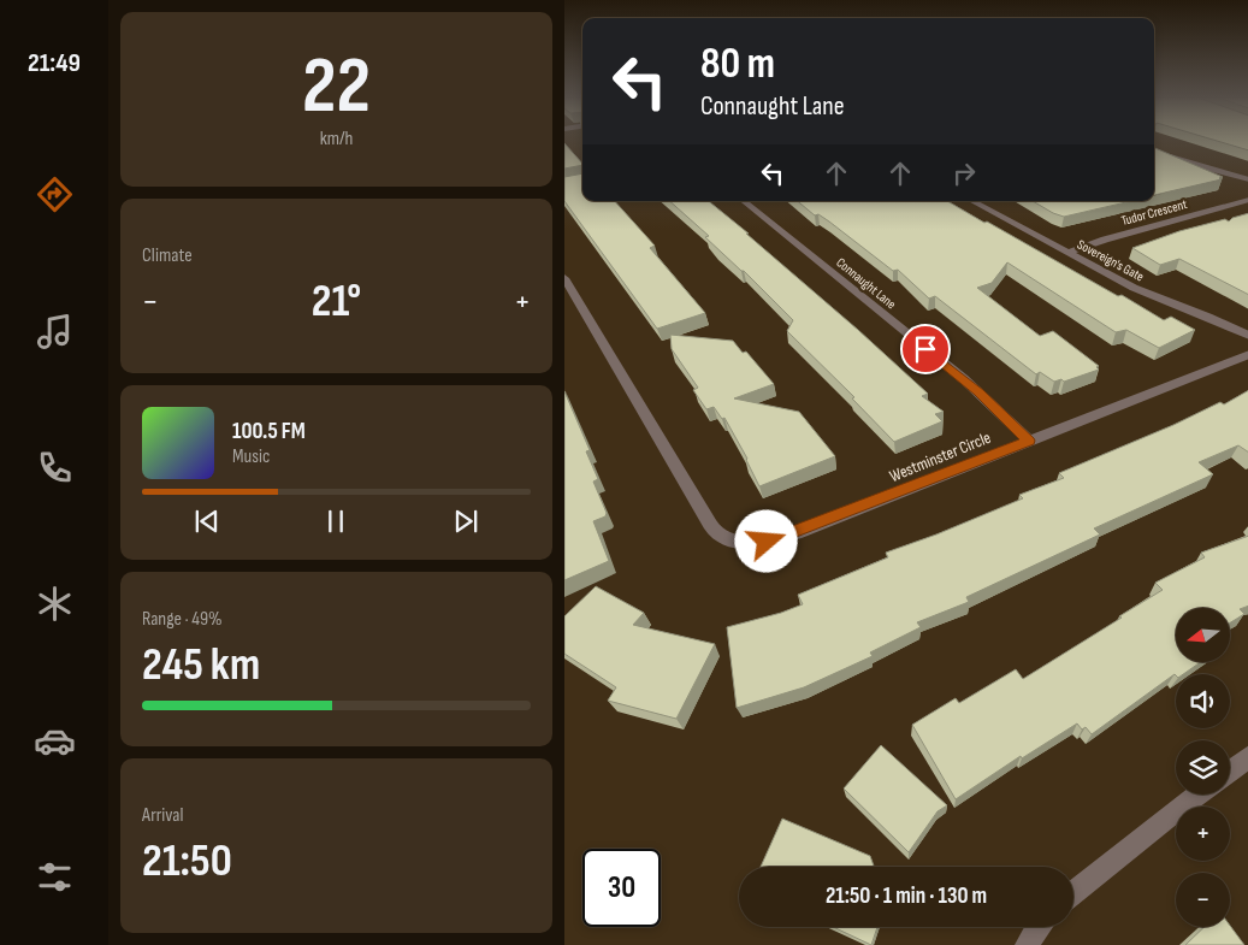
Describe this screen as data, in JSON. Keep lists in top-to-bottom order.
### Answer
{
  "streets": {
    "street": [
      "Tudor Crescent",
      "Sovereign's Gate",
      "Connaught Lane",
      "Westminster Circle"
    ]
  },
  "crossings": [
    ["Tudor Crescent", "Sovereign's Gate"],
    ["Connaught Lane", "Westminster Circle"]
  ],
  "north": "left",
  "page": {
    "tabs": "21:49",
    "tile": [
      ["22", "km/h"],
      "Climate",
      ["Range · 49%", "245 km"],
      ["Arrival", "21:50"]
    ],
    "turn": ["80 m", "Connaught Lane"],
    "heat": ["−", "21°", "+"],
    "song": ["100.5 FM", "Music"],
    "map_buttons": ["+", "−"],
    "limit": "30",
    "trip": "21:50 · 1 min · 130 m"
  }
}
